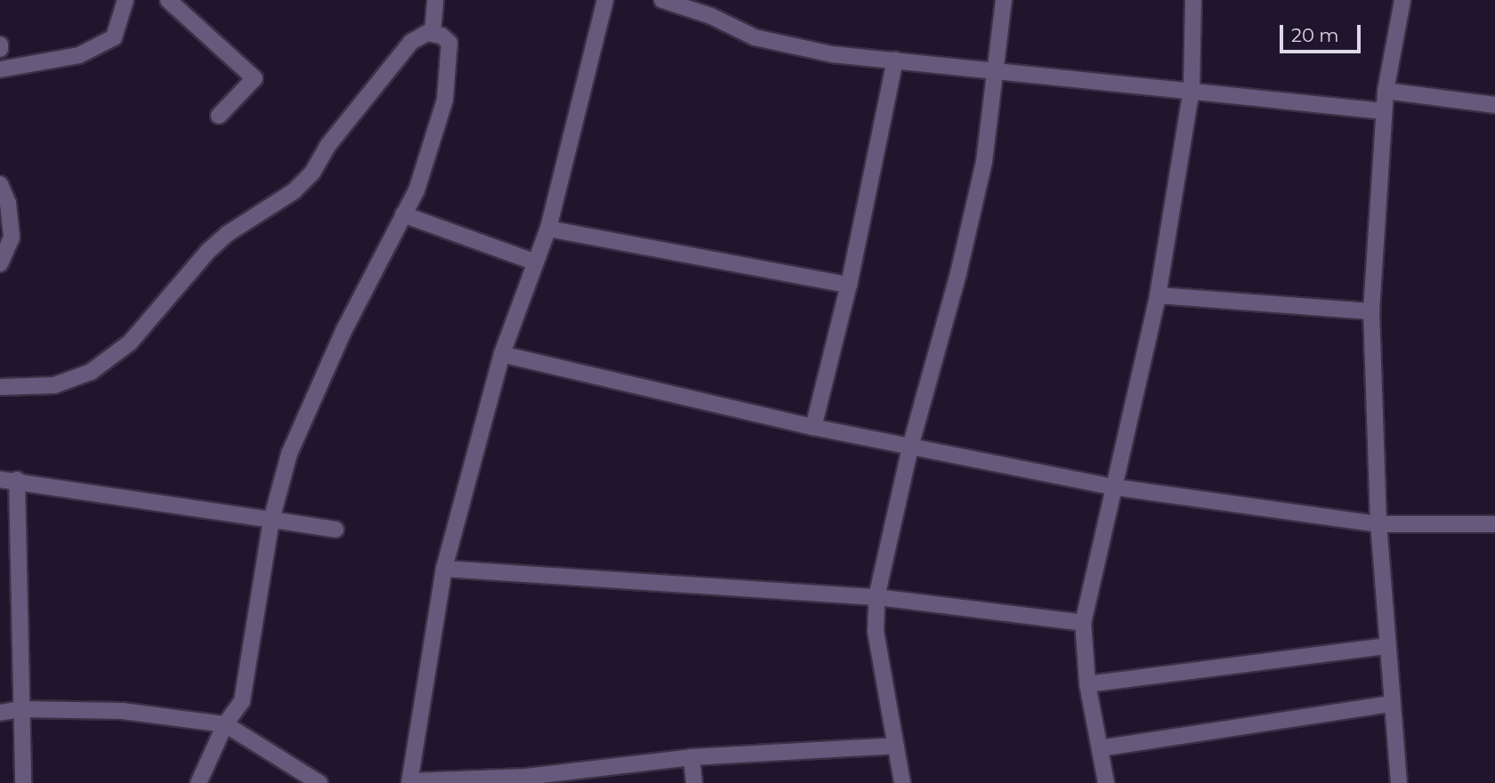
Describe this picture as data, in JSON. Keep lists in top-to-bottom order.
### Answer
{
  "scale_bar": "20 m"
}
